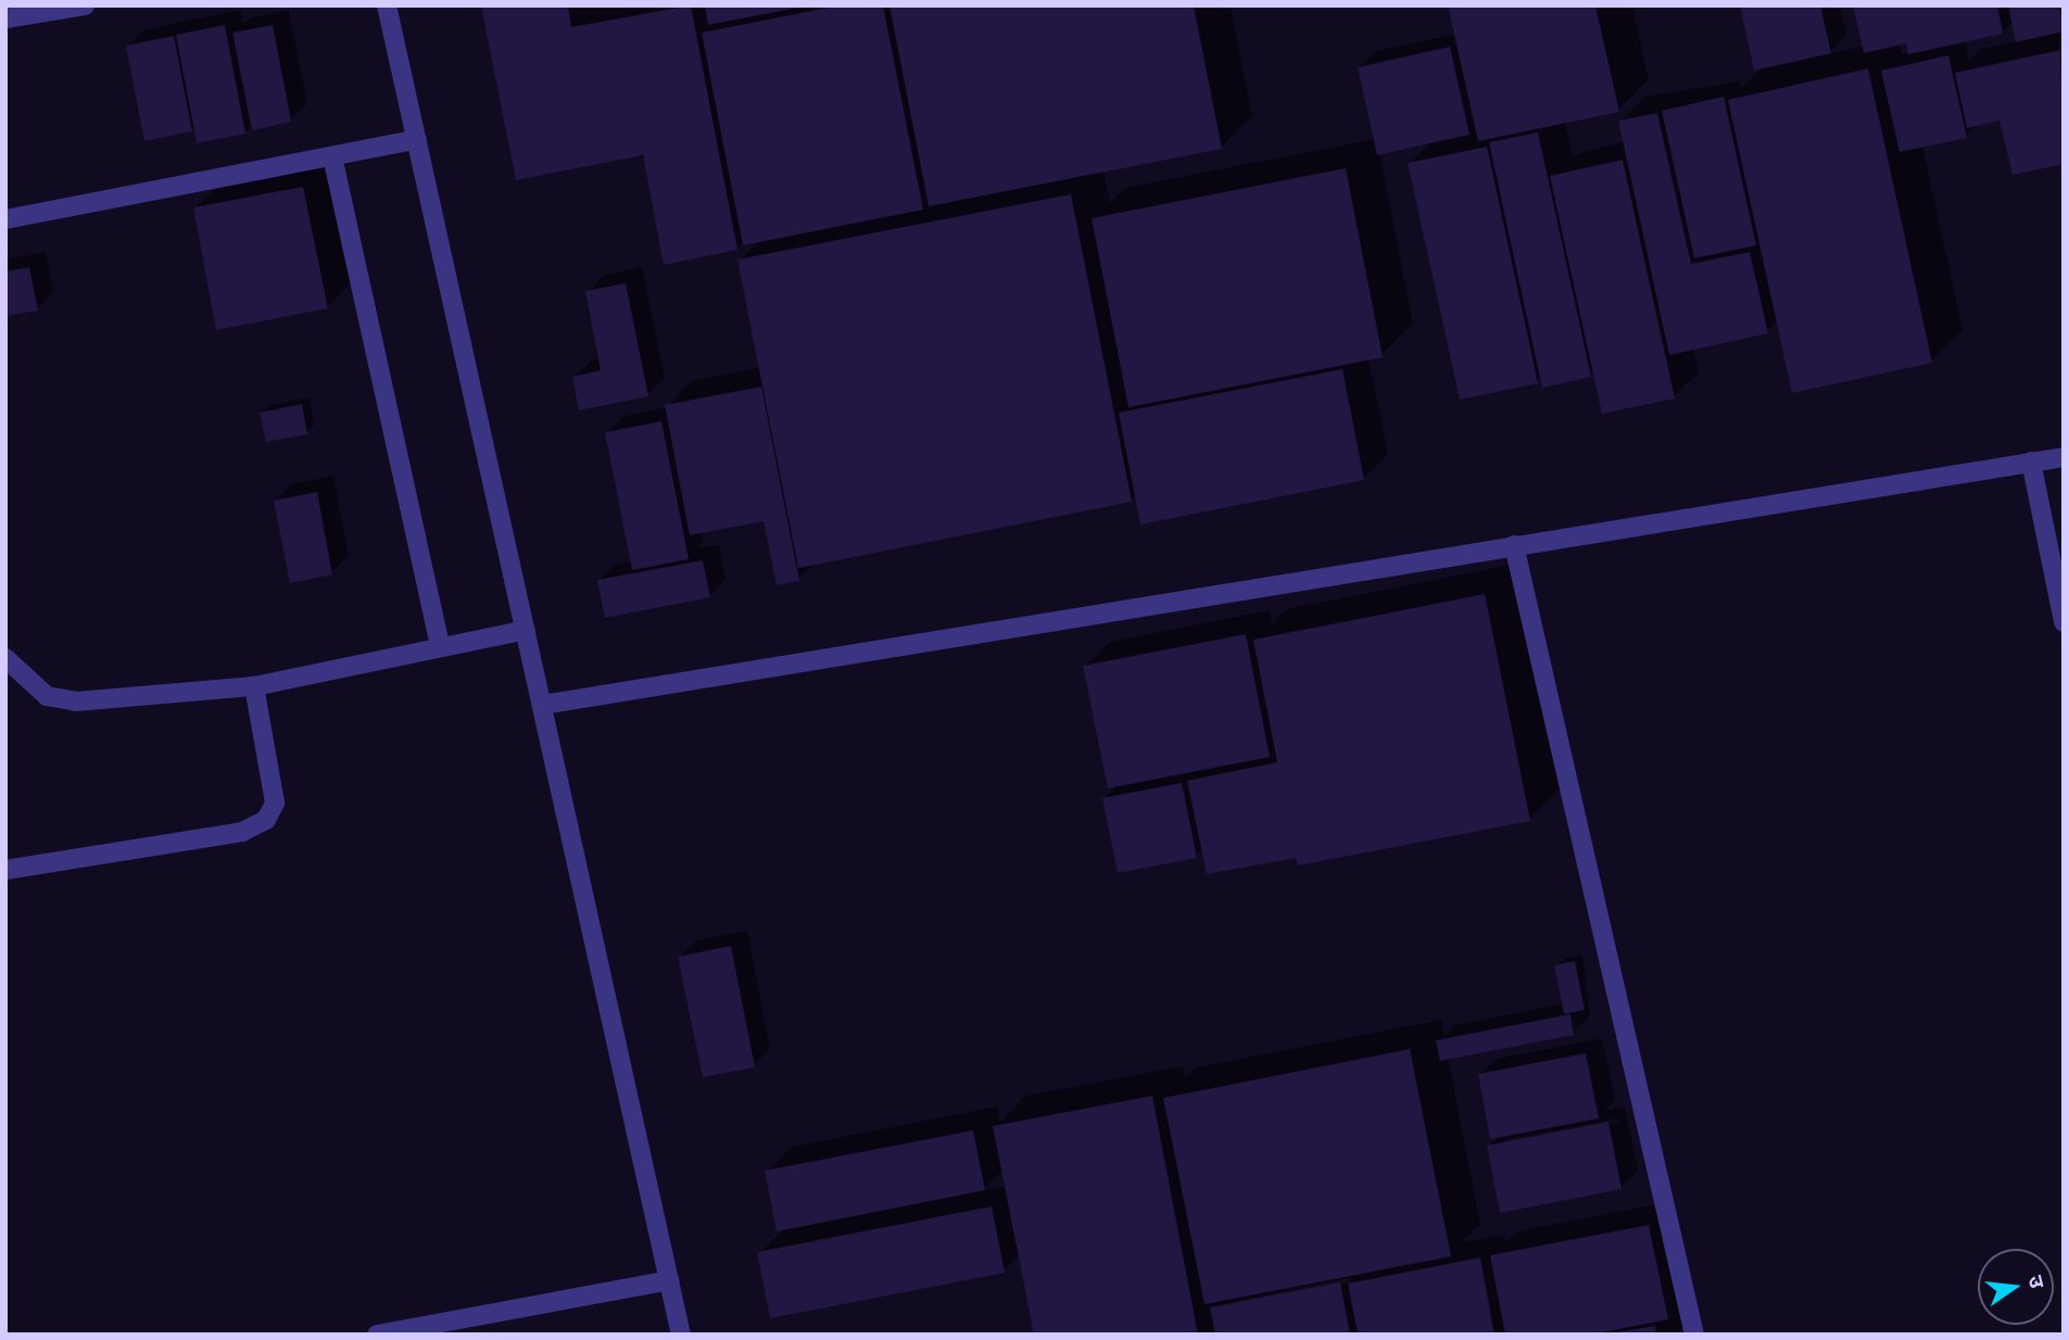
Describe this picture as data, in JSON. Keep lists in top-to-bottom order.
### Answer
{
  "north": "right"
}
